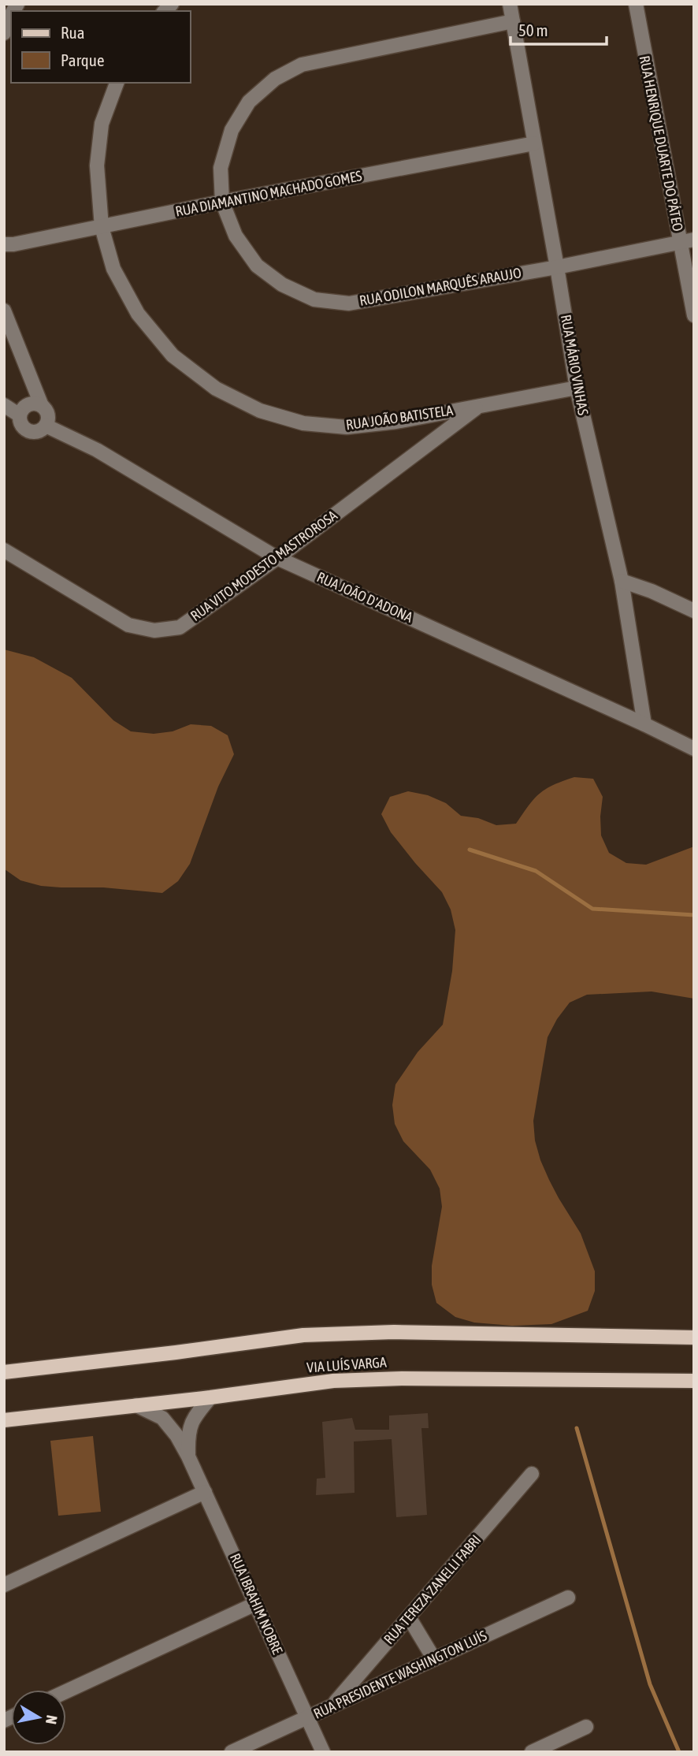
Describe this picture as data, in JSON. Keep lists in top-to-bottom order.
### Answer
{
  "streets": {
    "main road": ["VIA LUÍS VARGA"],
    "street": [
      "RUA HENRIQUE DUARTE DO PÁTEO",
      "RUA DIAMANTINO MACHADO GOMES",
      "RUA ODILON MARQUÊS ARAUJO",
      "RUA MÁRIO VINHAS",
      "RUA JOÃO BATISTELA",
      "RUA VITO MODESTO MASTROROSA",
      "RUA JOÃO D'ADONA",
      "RUA TEREZA ZANELLI FABRI",
      "RUA IBRAHIM NOBRE",
      "RUA PRESIDENTE WASHINGTON LUÍS"
    ]
  },
  "crossings": [
    ["RUA HENRIQUE DUARTE DO PÁTEO", "RUA ODILON MARQUÊS ARAUJO"],
    ["RUA DIAMANTINO MACHADO GOMES", "RUA ODILON MARQUÊS ARAUJO"],
    ["RUA DIAMANTINO MACHADO GOMES", "RUA MÁRIO VINHAS"],
    ["RUA DIAMANTINO MACHADO GOMES", "RUA JOÃO BATISTELA"],
    ["RUA ODILON MARQUÊS ARAUJO", "RUA MÁRIO VINHAS"],
    ["RUA MÁRIO VINHAS", "RUA JOÃO BATISTELA"],
    ["RUA MÁRIO VINHAS", "RUA JOÃO D'ADONA"],
    ["RUA JOÃO BATISTELA", "RUA VITO MODESTO MASTROROSA"],
    ["RUA VITO MODESTO MASTROROSA", "RUA JOÃO D'ADONA"],
    ["VIA LUÍS VARGA", "RUA IBRAHIM NOBRE"],
    ["RUA TEREZA ZANELLI FABRI", "RUA PRESIDENTE WASHINGTON LUÍS"],
    ["RUA IBRAHIM NOBRE", "RUA PRESIDENTE WASHINGTON LUÍS"]
  ],
  "legend": ["Rua", "Parque"],
  "scale_bar": "50 m",
  "north": "right"
}
